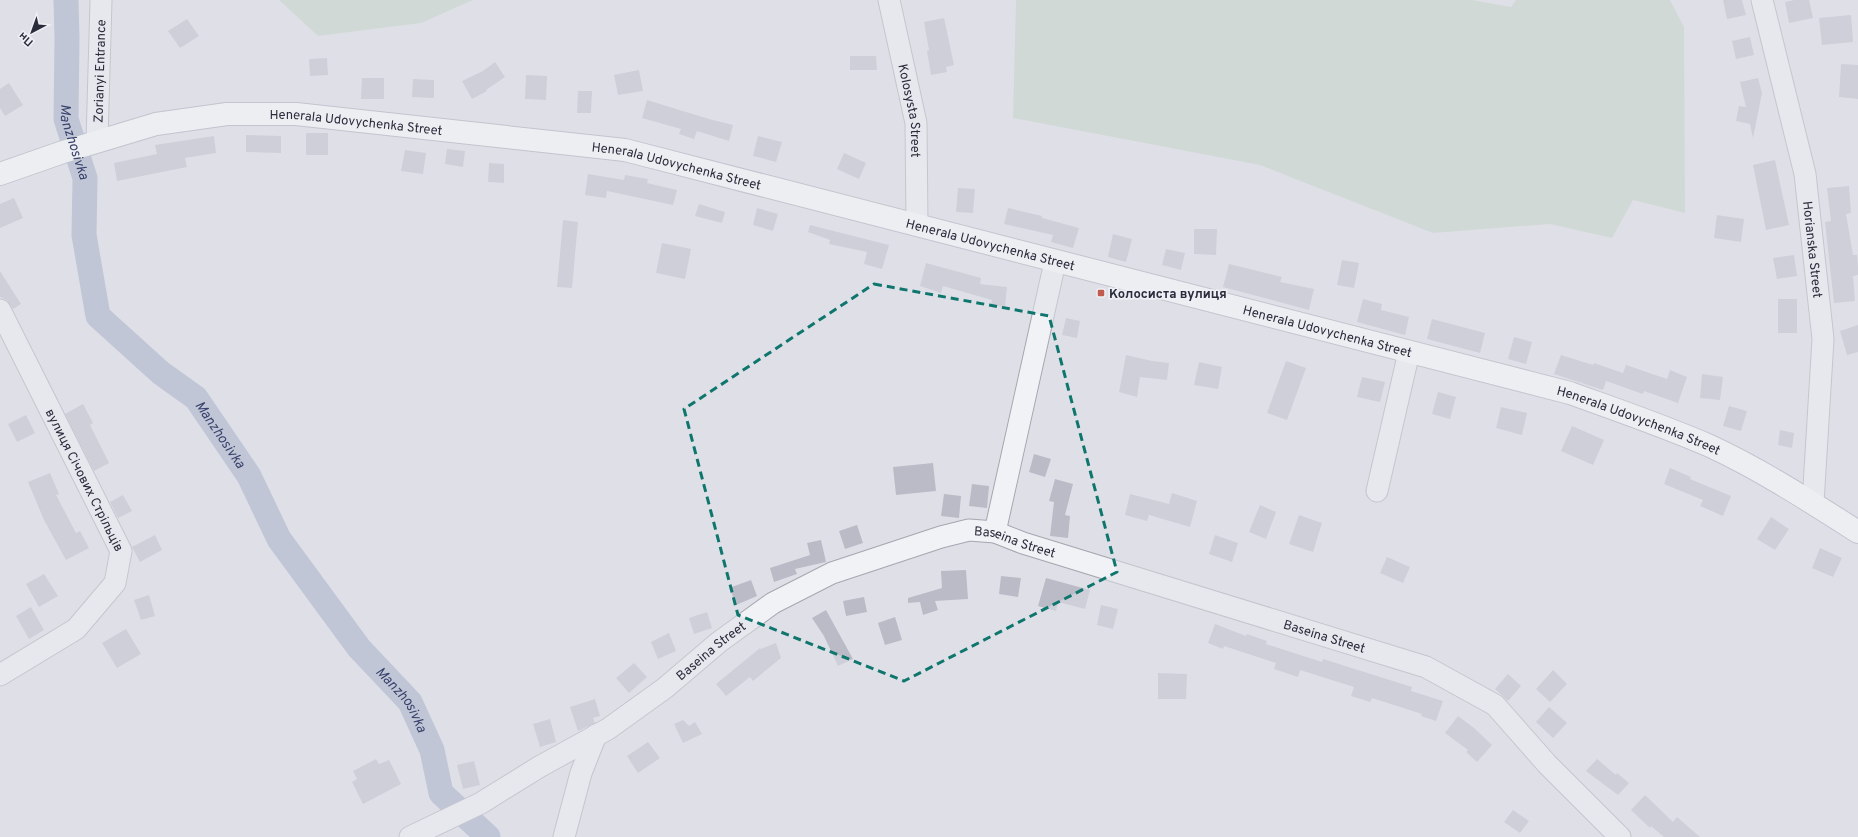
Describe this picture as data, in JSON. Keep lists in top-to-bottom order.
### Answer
{
  "streets": {
    "main road": ["Henerala Udovychenka Street"],
    "street": [
      "Zorianyi Entrance",
      "Kolosysta Street",
      "Horianska Street",
      "вулиця Січових Стрільців",
      "Baseina Street"
    ]
  },
  "crossings": [
    ["Zorianyi Entrance", "Henerala Udovychenka Street"],
    ["Kolosysta Street", "Henerala Udovychenka Street"],
    ["Henerala Udovychenka Street", "Horianska Street"]
  ],
  "water": ["Manzhosivka"],
  "places": {
    "transit": ["Колосиста вулиця"]
  },
  "north": "bottom left"
}
